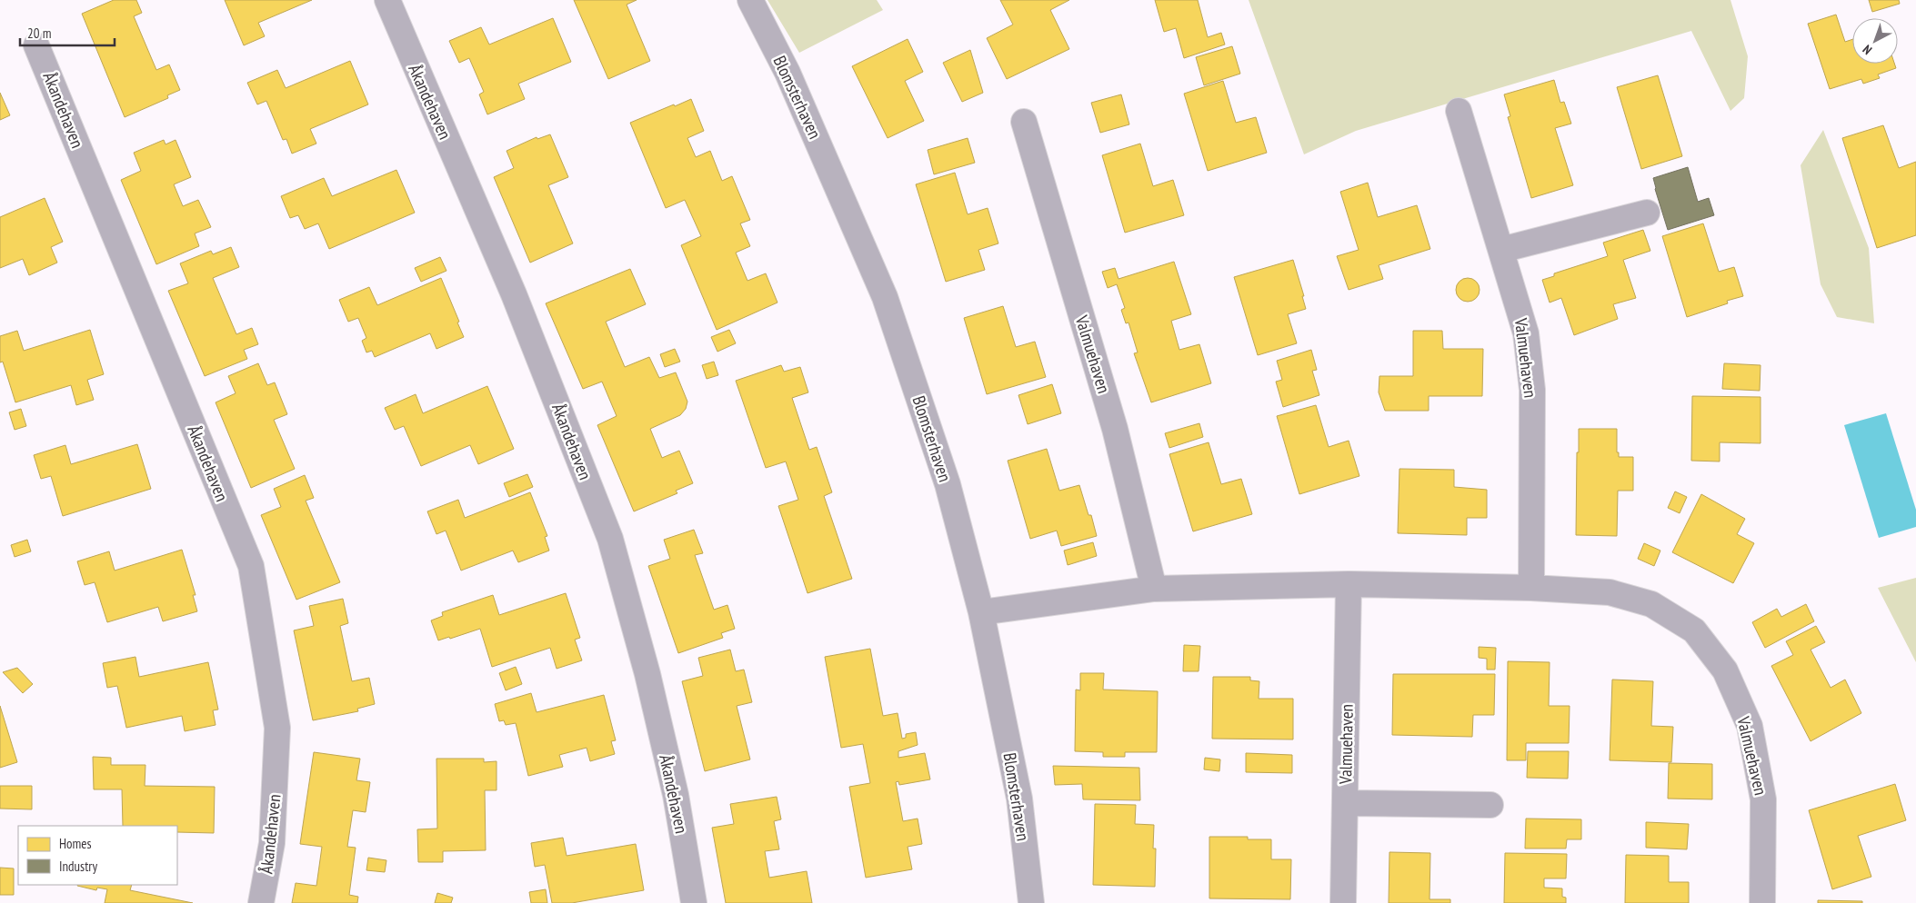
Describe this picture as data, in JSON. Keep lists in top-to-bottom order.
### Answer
{
  "streets": {
    "street": ["Blomsterhaven", "Åkandehaven", "Valmuehaven"]
  },
  "crossings": [
    ["Blomsterhaven", "Valmuehaven"]
  ],
  "legend": ["Homes", "Industry"],
  "scale_bar": "20 m",
  "north": "bottom left"
}
